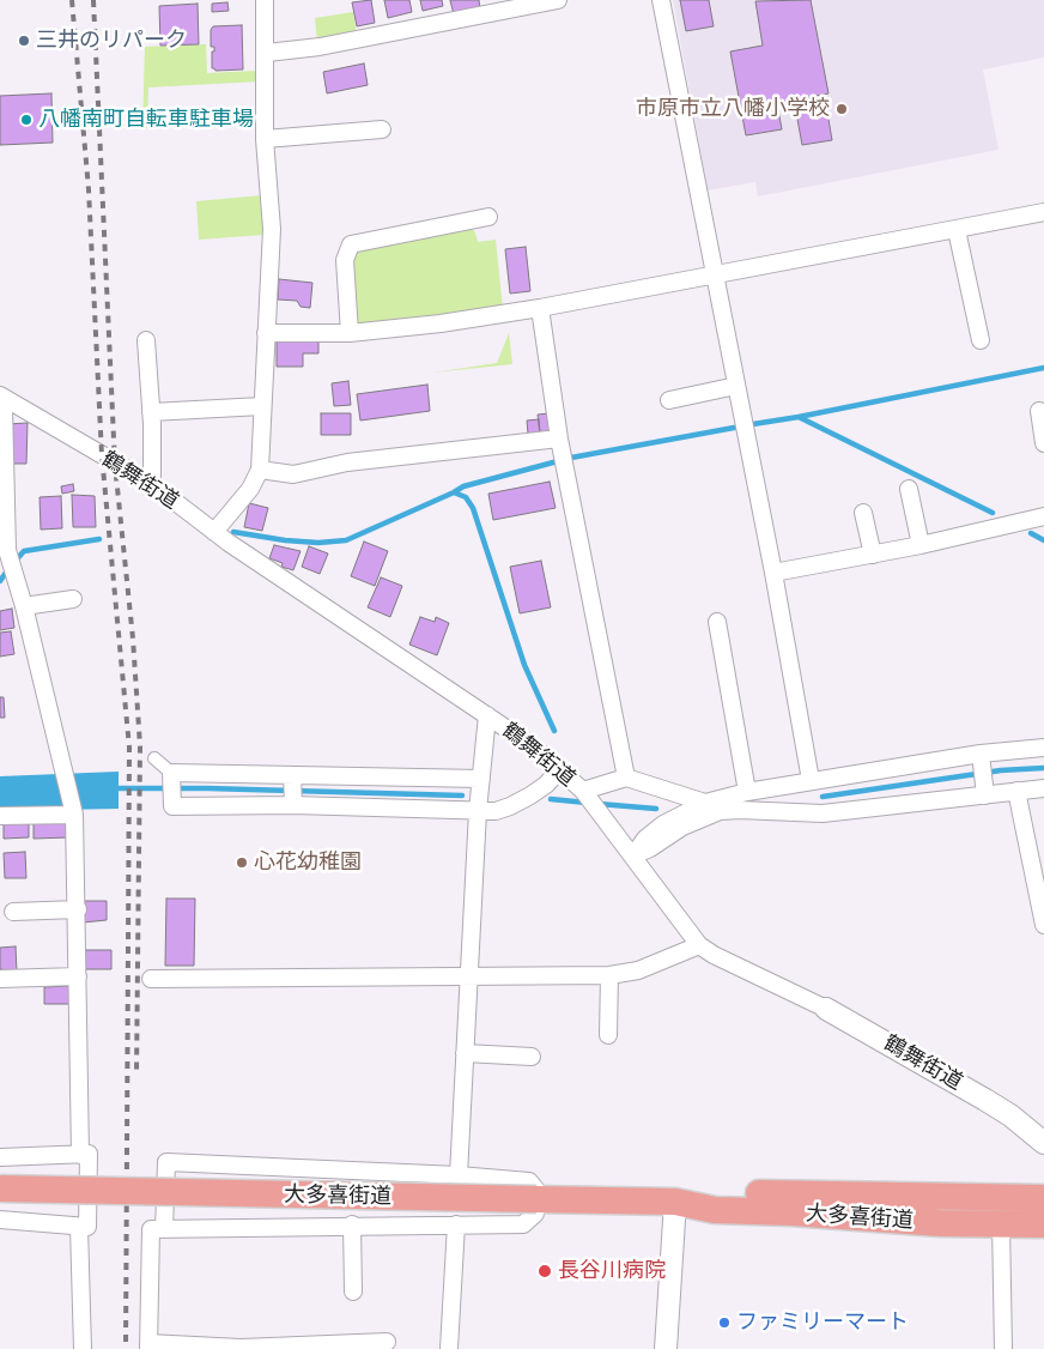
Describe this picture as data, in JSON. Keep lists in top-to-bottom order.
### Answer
{
  "streets": {
    "highway": ["大多喜街道"],
    "street": ["鶴舞街道"]
  },
  "places": [
    "三井のリパーク",
    "市原市立八幡小学校",
    "八幡南町自転車駐車場",
    "心花幼稚園",
    "長谷川病院",
    "ファミリーマート"
  ]
}
